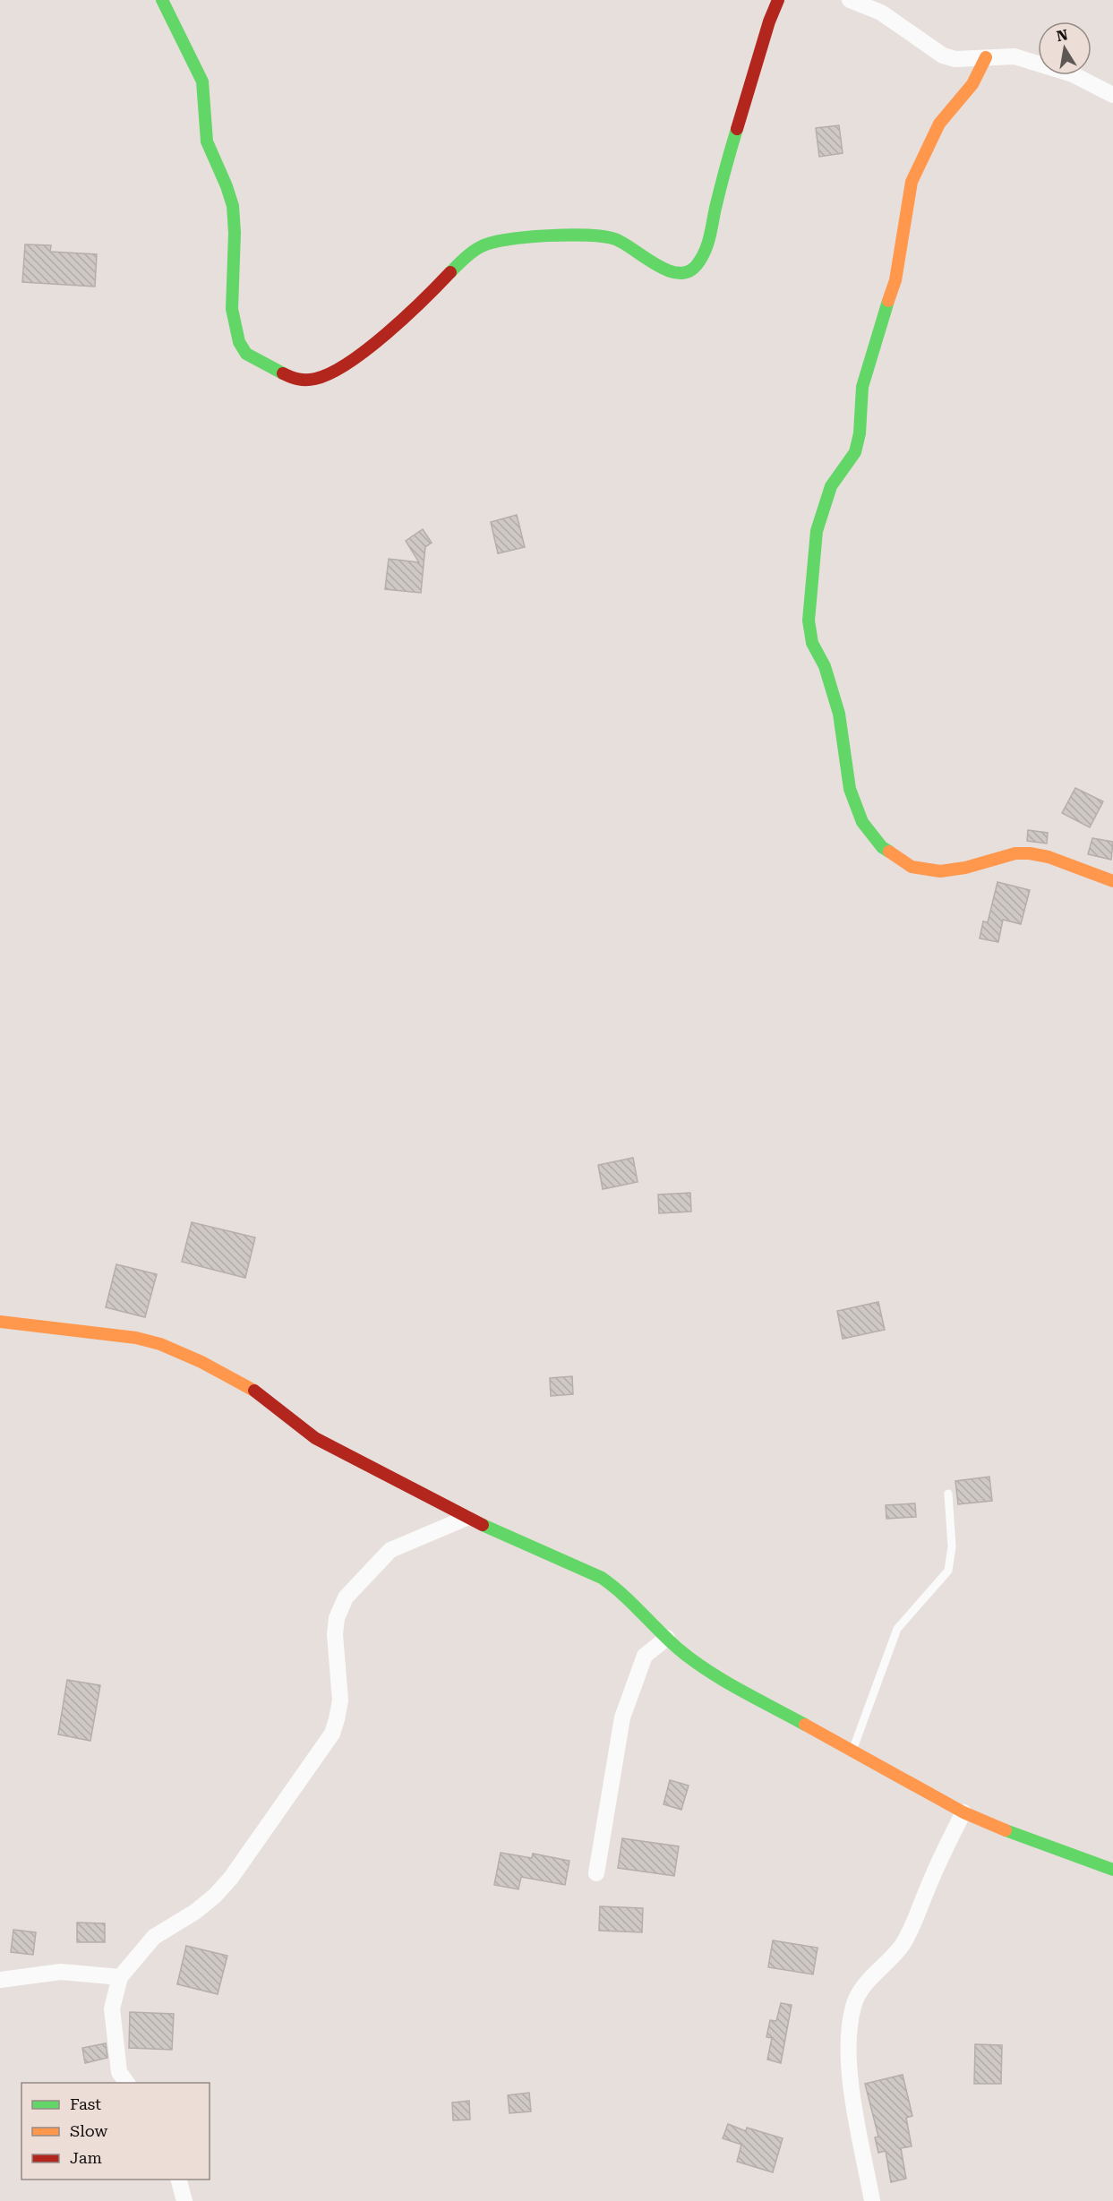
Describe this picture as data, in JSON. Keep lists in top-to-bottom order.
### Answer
{
  "legend": ["Fast", "Slow", "Jam"],
  "north": "top"
}
